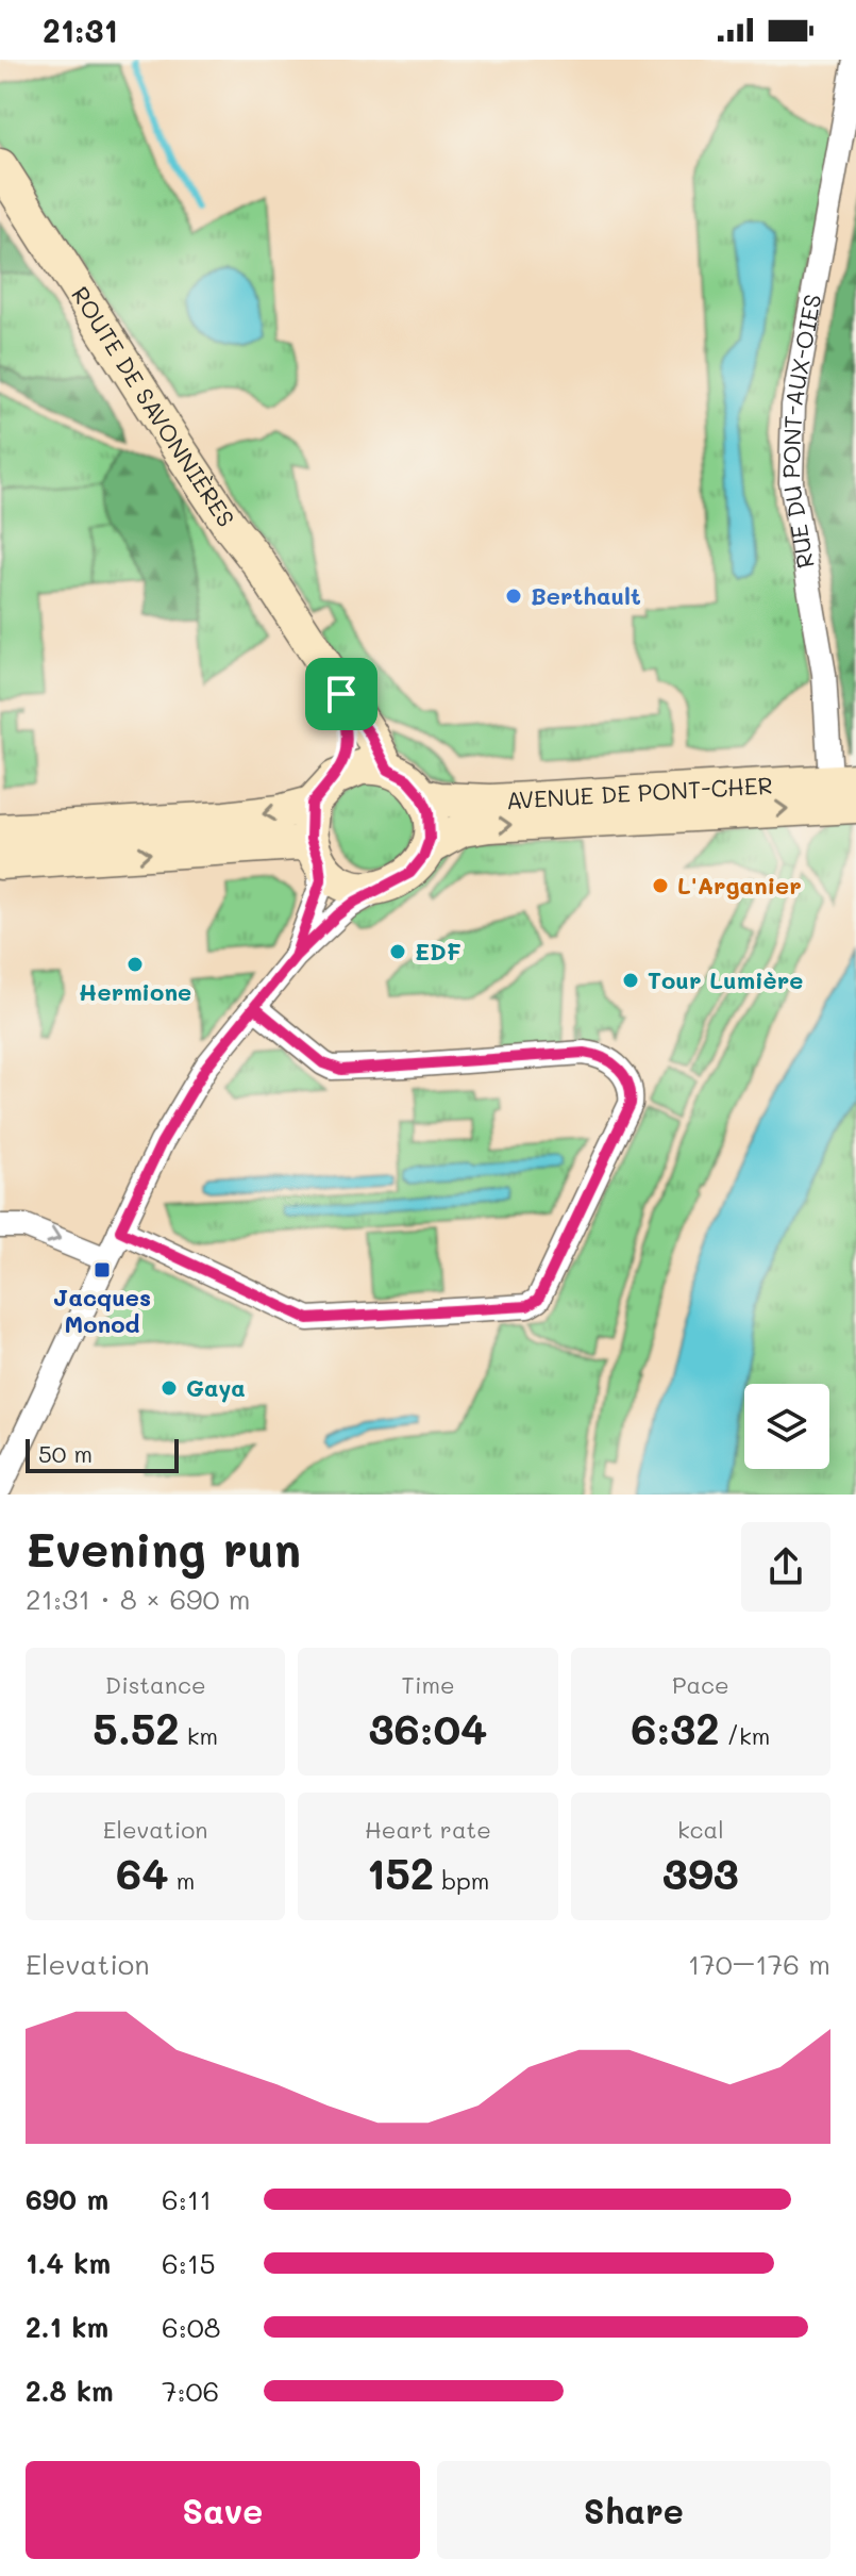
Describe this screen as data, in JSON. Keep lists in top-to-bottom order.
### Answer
{
  "streets": {
    "main road": ["ROUTE DE SAVONNIÈRES", "AVENUE DE PONT-CHER"],
    "street": ["RUE DU PONT-AUX-OIES"]
  },
  "crossings": [
    ["ROUTE DE SAVONNIÈRES", "AVENUE DE PONT-CHER"],
    ["RUE DU PONT-AUX-OIES", "AVENUE DE PONT-CHER"]
  ],
  "places": {
    "other": [
      "Berthault",
      "L'Arganier",
      "EDF",
      "Hermione",
      "Tour Lumière",
      "Gaya"
    ],
    "transit": ["Jacques Monod"]
  },
  "scale_bar": "50 m",
  "page": {
    "status": "21:31",
    "scale": "50 m",
    "heading": ["Evening run", "21:31 · 8 × 690 m"],
    "stats": [
      ["Distance", "5.52 km"],
      ["Time", "36:04"],
      ["Pace", "6:32 /km"],
      ["Elevation", "64 m"],
      ["Heart rate", "152 bpm"],
      ["kcal", "393"]
    ],
    "chart": ["Elevation", "170–176 m"],
    "list": [
      {
        "name": "690 m",
        "note": "6:11"
      },
      {
        "name": "1.4 km",
        "note": "6:15"
      },
      {
        "name": "2.1 km",
        "note": "6:08"
      },
      {
        "name": "2.8 km",
        "note": "7:06"
      }
    ],
    "buttons": ["Save", "Share"]
  }
}
